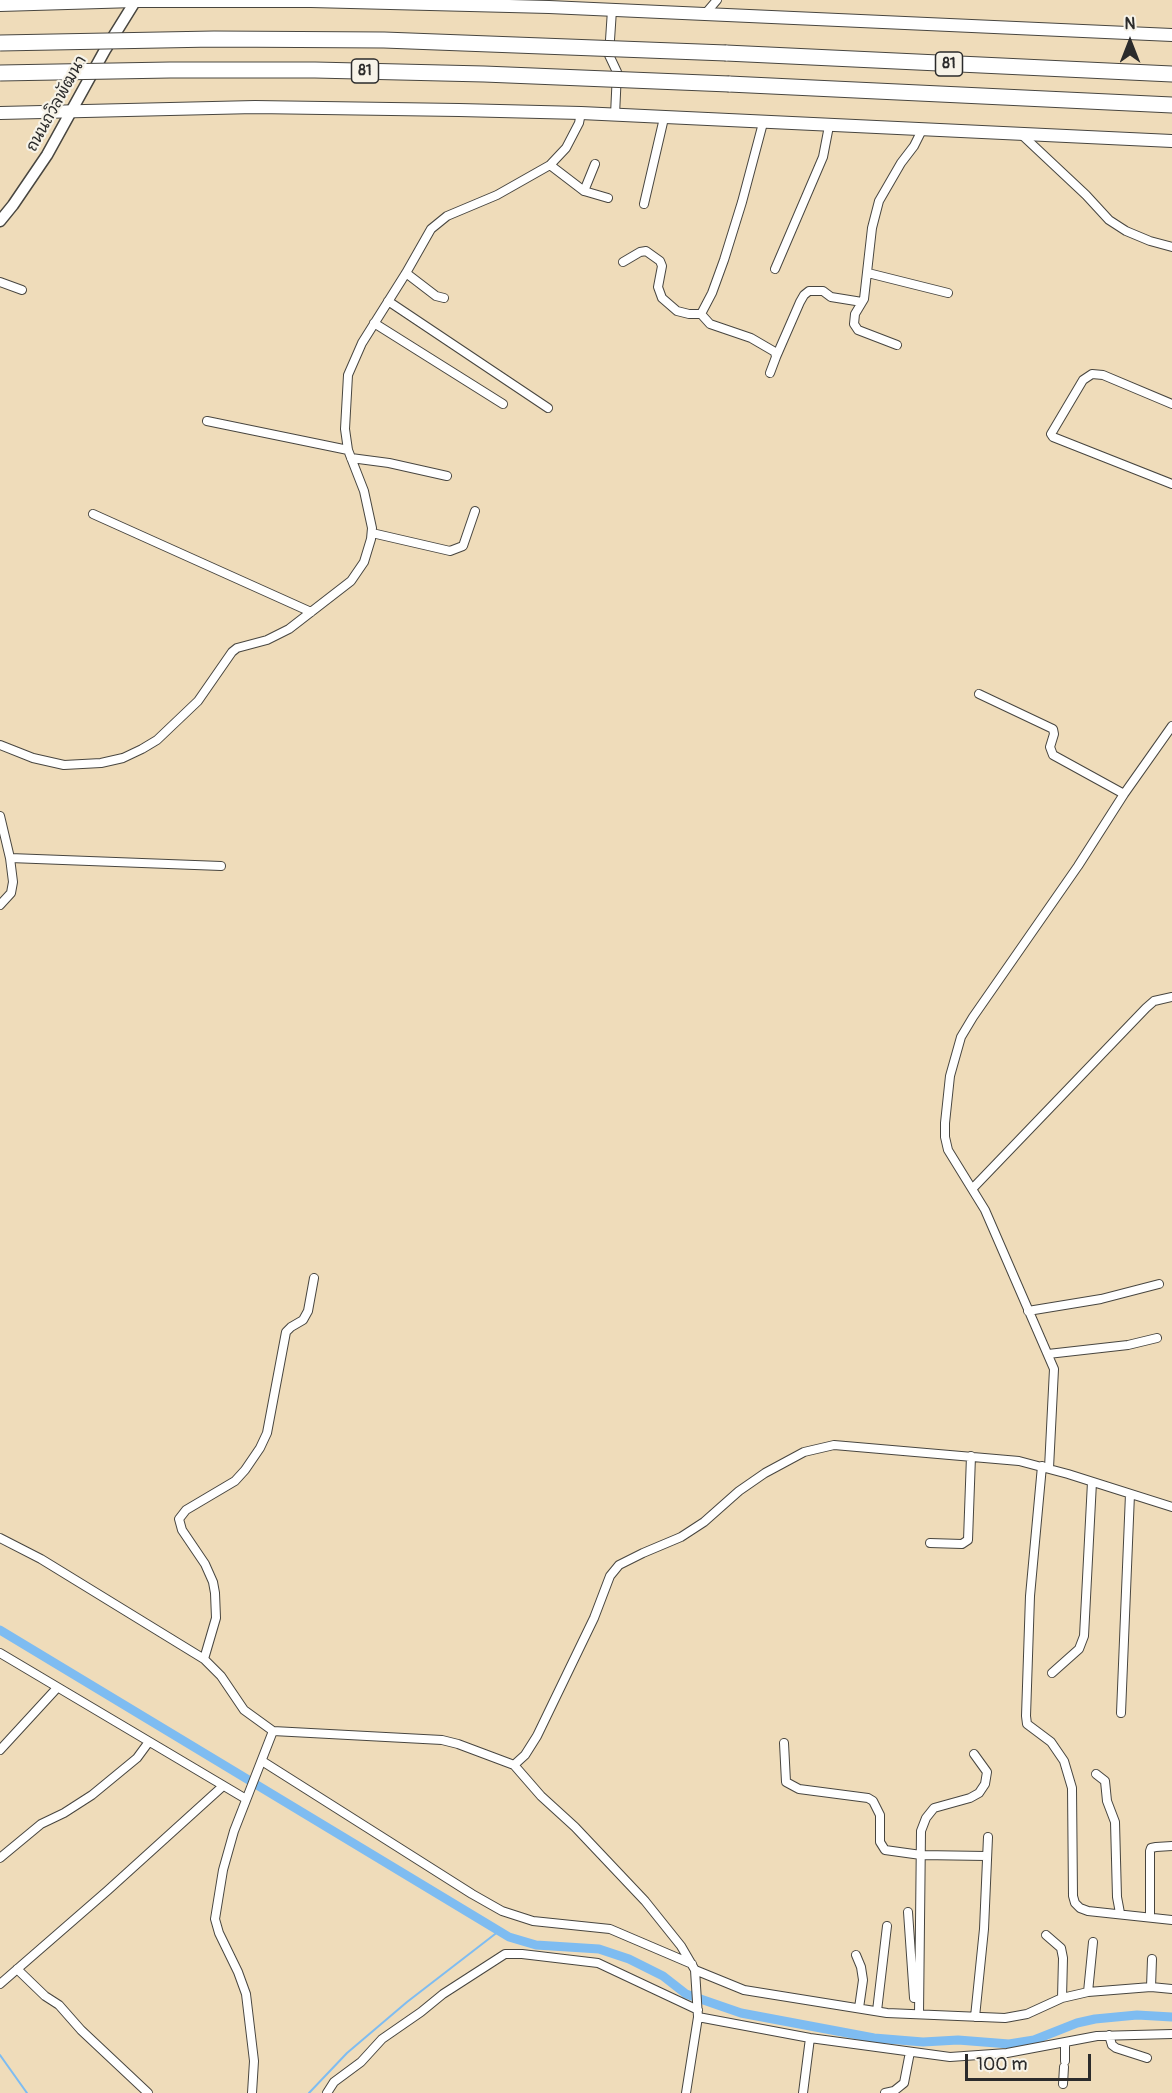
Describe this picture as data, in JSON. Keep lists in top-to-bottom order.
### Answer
{
  "streets": {
    "highway": ["81"],
    "street": ["ถนนถวิลพัฒนา"]
  },
  "scale_bar": "100 m",
  "north": "top"
}
